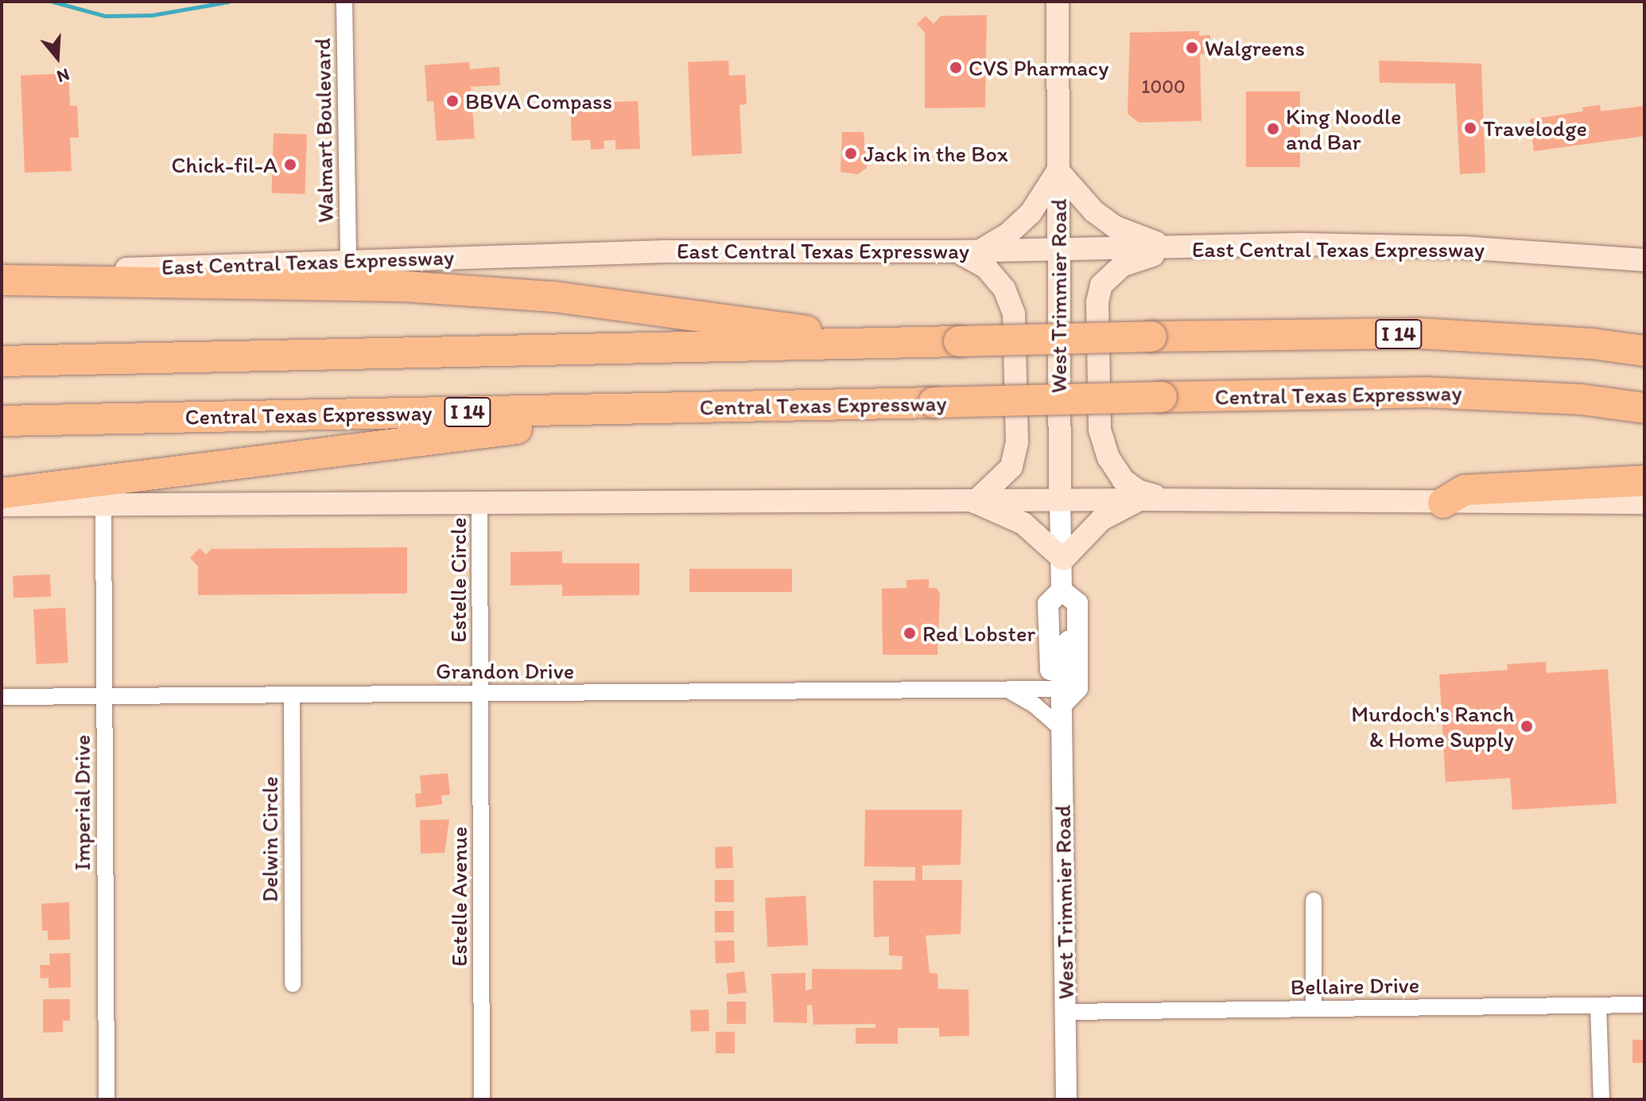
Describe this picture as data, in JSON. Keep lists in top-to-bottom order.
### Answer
{
  "streets": {
    "highway": ["I 14", "Central Texas Expressway"],
    "main road": ["East Central Texas Expressway", "West Trimmier Road"],
    "street": [
      "Walmart Boulevard",
      "Estelle Circle",
      "Grandon Drive",
      "Imperial Drive",
      "Delwin Circle",
      "Estelle Avenue",
      "Bellaire Drive"
    ]
  },
  "crossings": [
    ["Walmart Boulevard", "East Central Texas Expressway"],
    ["East Central Texas Expressway", "West Trimmier Road"],
    ["West Trimmier Road", "Grandon Drive"],
    ["West Trimmier Road", "Bellaire Drive"],
    ["Estelle Circle", "Grandon Drive"],
    ["Estelle Circle", "Estelle Avenue"],
    ["Grandon Drive", "Imperial Drive"],
    ["Grandon Drive", "Delwin Circle"],
    ["Grandon Drive", "Estelle Avenue"]
  ],
  "places": [
    "Walgreens",
    "CVS Pharmacy",
    "BBVA Compass",
    "Travelodge",
    "King Noodle and Bar",
    "Jack in the Box",
    "Chick-fil-A",
    "Red Lobster",
    "Murdoch's Ranch & Home Supply"
  ],
  "house_numbers": ["1000"],
  "north": "bottom"
}
